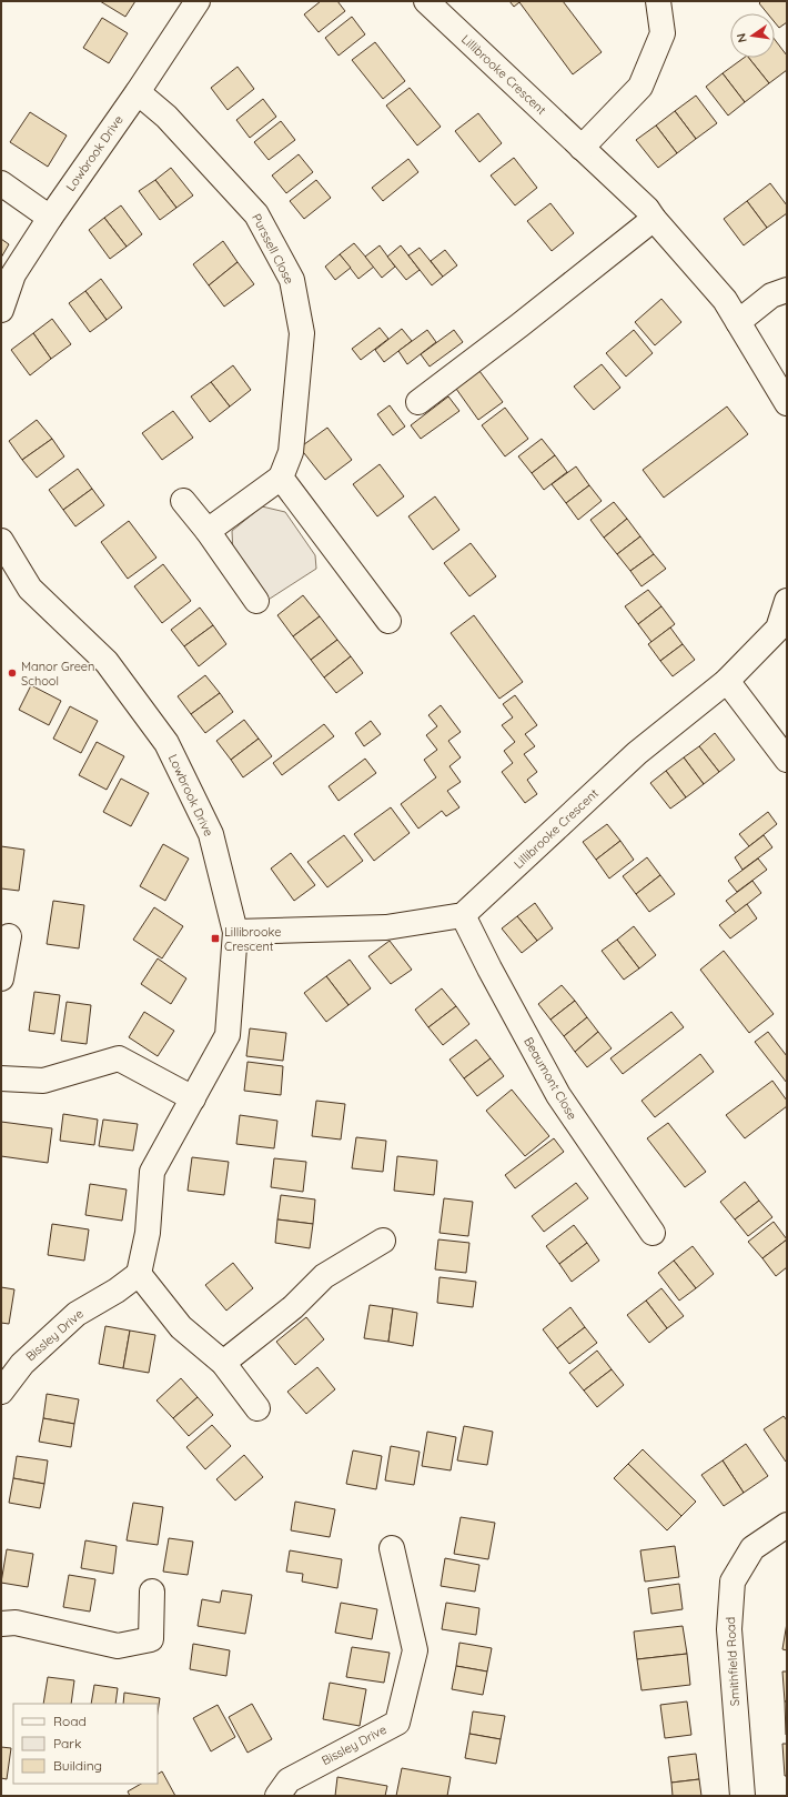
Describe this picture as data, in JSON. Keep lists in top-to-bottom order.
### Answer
{
  "streets": {
    "street": [
      "Lillibrooke Crescent",
      "Lowbrook Drive",
      "Purssell Close",
      "Beaumont Close",
      "Bissley Drive",
      "Smithfield Road"
    ]
  },
  "crossings": [
    ["Lillibrooke Crescent", "Beaumont Close"],
    ["Lowbrook Drive", "Purssell Close"],
    ["Lowbrook Drive", "Bissley Drive"]
  ],
  "places": {
    "other": ["Manor Green School"],
    "transit": ["Lillibrooke Crescent"]
  },
  "legend": ["Road", "Park", "Building"],
  "north": "left"
}
